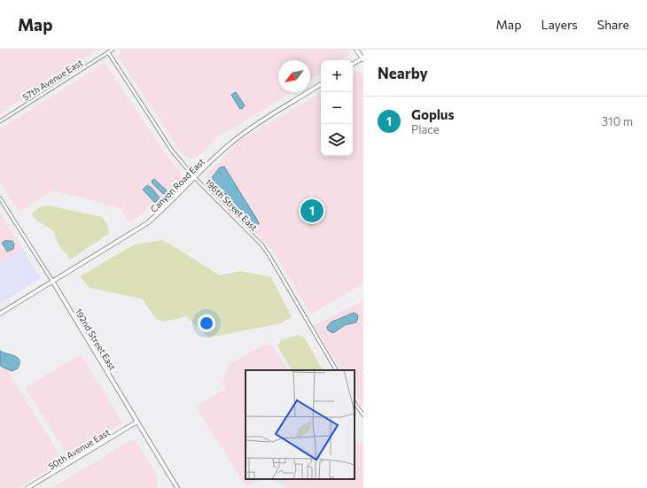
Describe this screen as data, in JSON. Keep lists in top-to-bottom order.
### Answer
{
  "streets": {
    "main road": ["Canyon Road East", "192nd Street East", "50th Avenue East"],
    "street": ["57th Avenue East", "196th Street East"]
  },
  "crossings": [
    ["57th Avenue East", "196th Street East"],
    ["Canyon Road East", "196th Street East"],
    ["Canyon Road East", "192nd Street East"],
    ["192nd Street East", "50th Avenue East"]
  ],
  "north": "bottom left",
  "page": {
    "header": "Map",
    "nav": ["Map", "Layers", "Share"],
    "heading": "Nearby",
    "map_buttons": ["+", "−"],
    "list": [
      {
        "mark": "1",
        "name": "Goplus",
        "note": "Place",
        "value": "310 m"
      }
    ],
    "pins": "1"
  }
}
